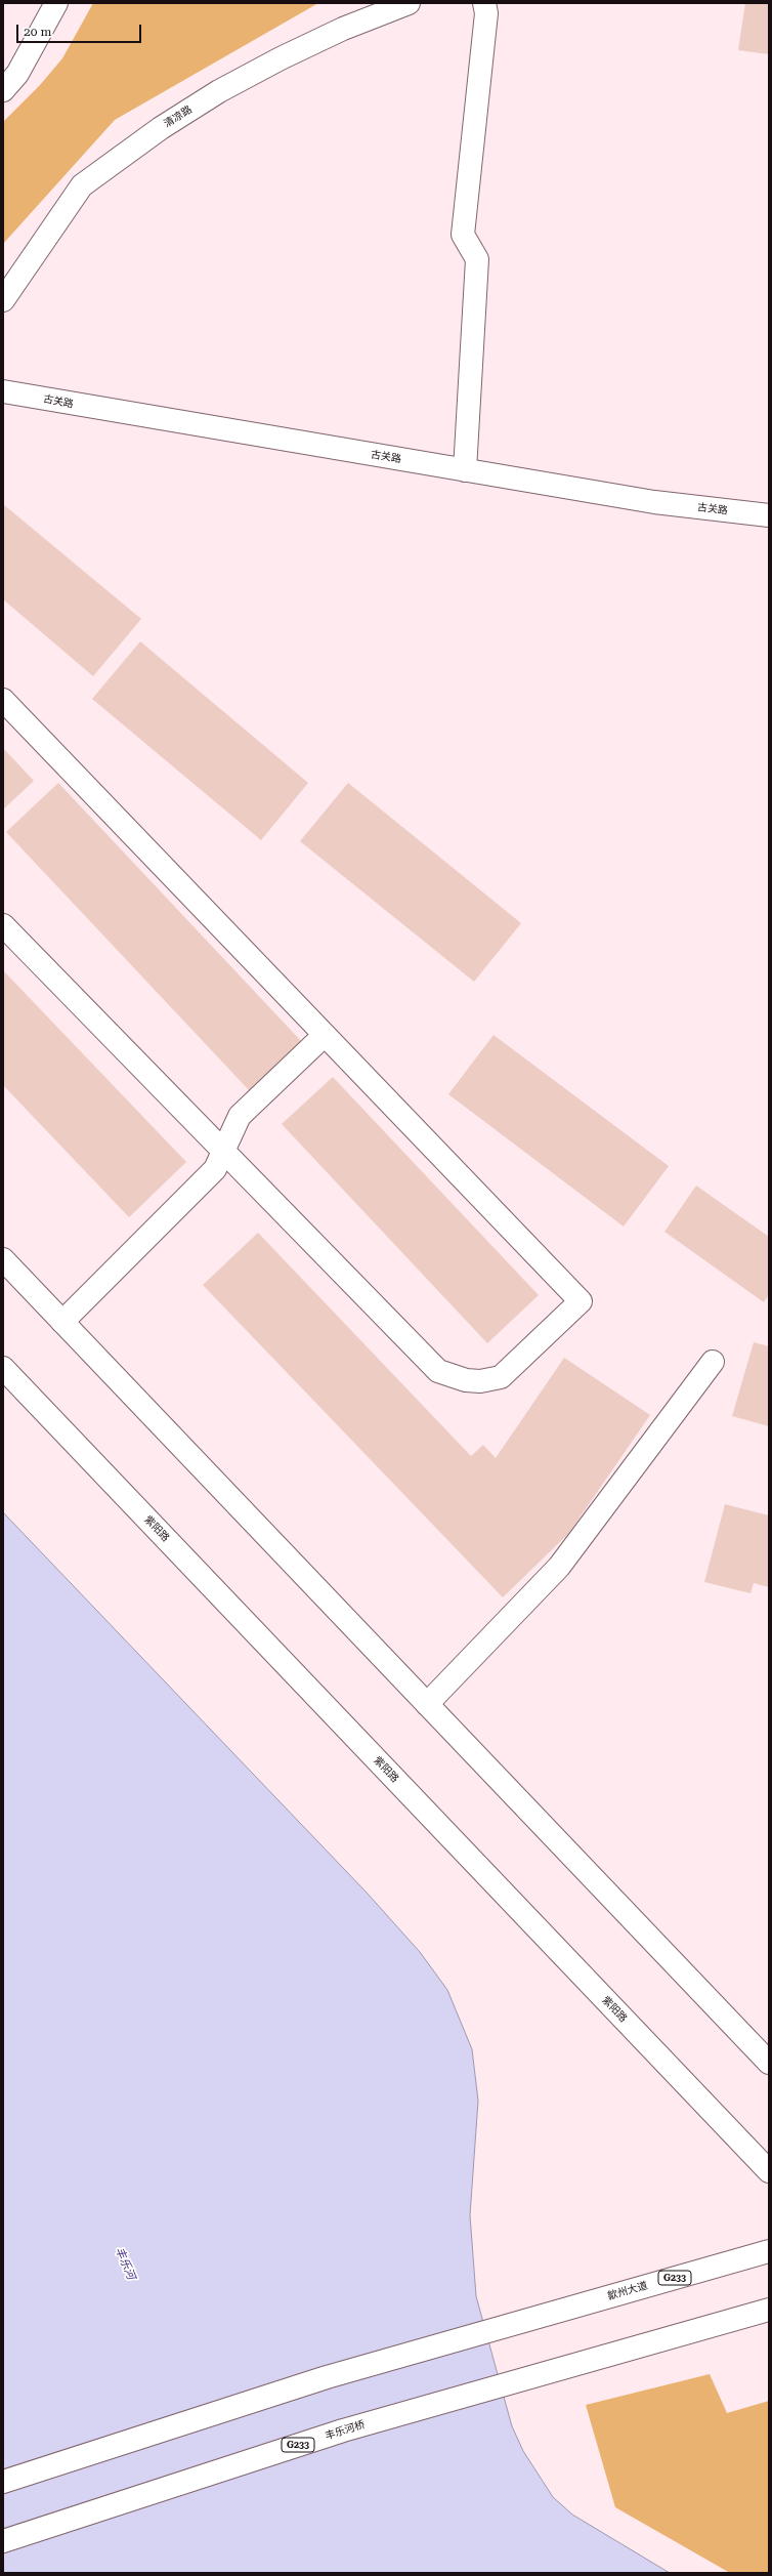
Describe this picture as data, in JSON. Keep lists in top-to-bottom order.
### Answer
{
  "streets": {
    "main road": [
      "清凉路",
      "古关路",
      "紫阳路",
      "G233",
      "歙州大道",
      "丰乐河桥"
    ]
  },
  "water": ["丰乐河"],
  "scale_bar": "20 m"
}
